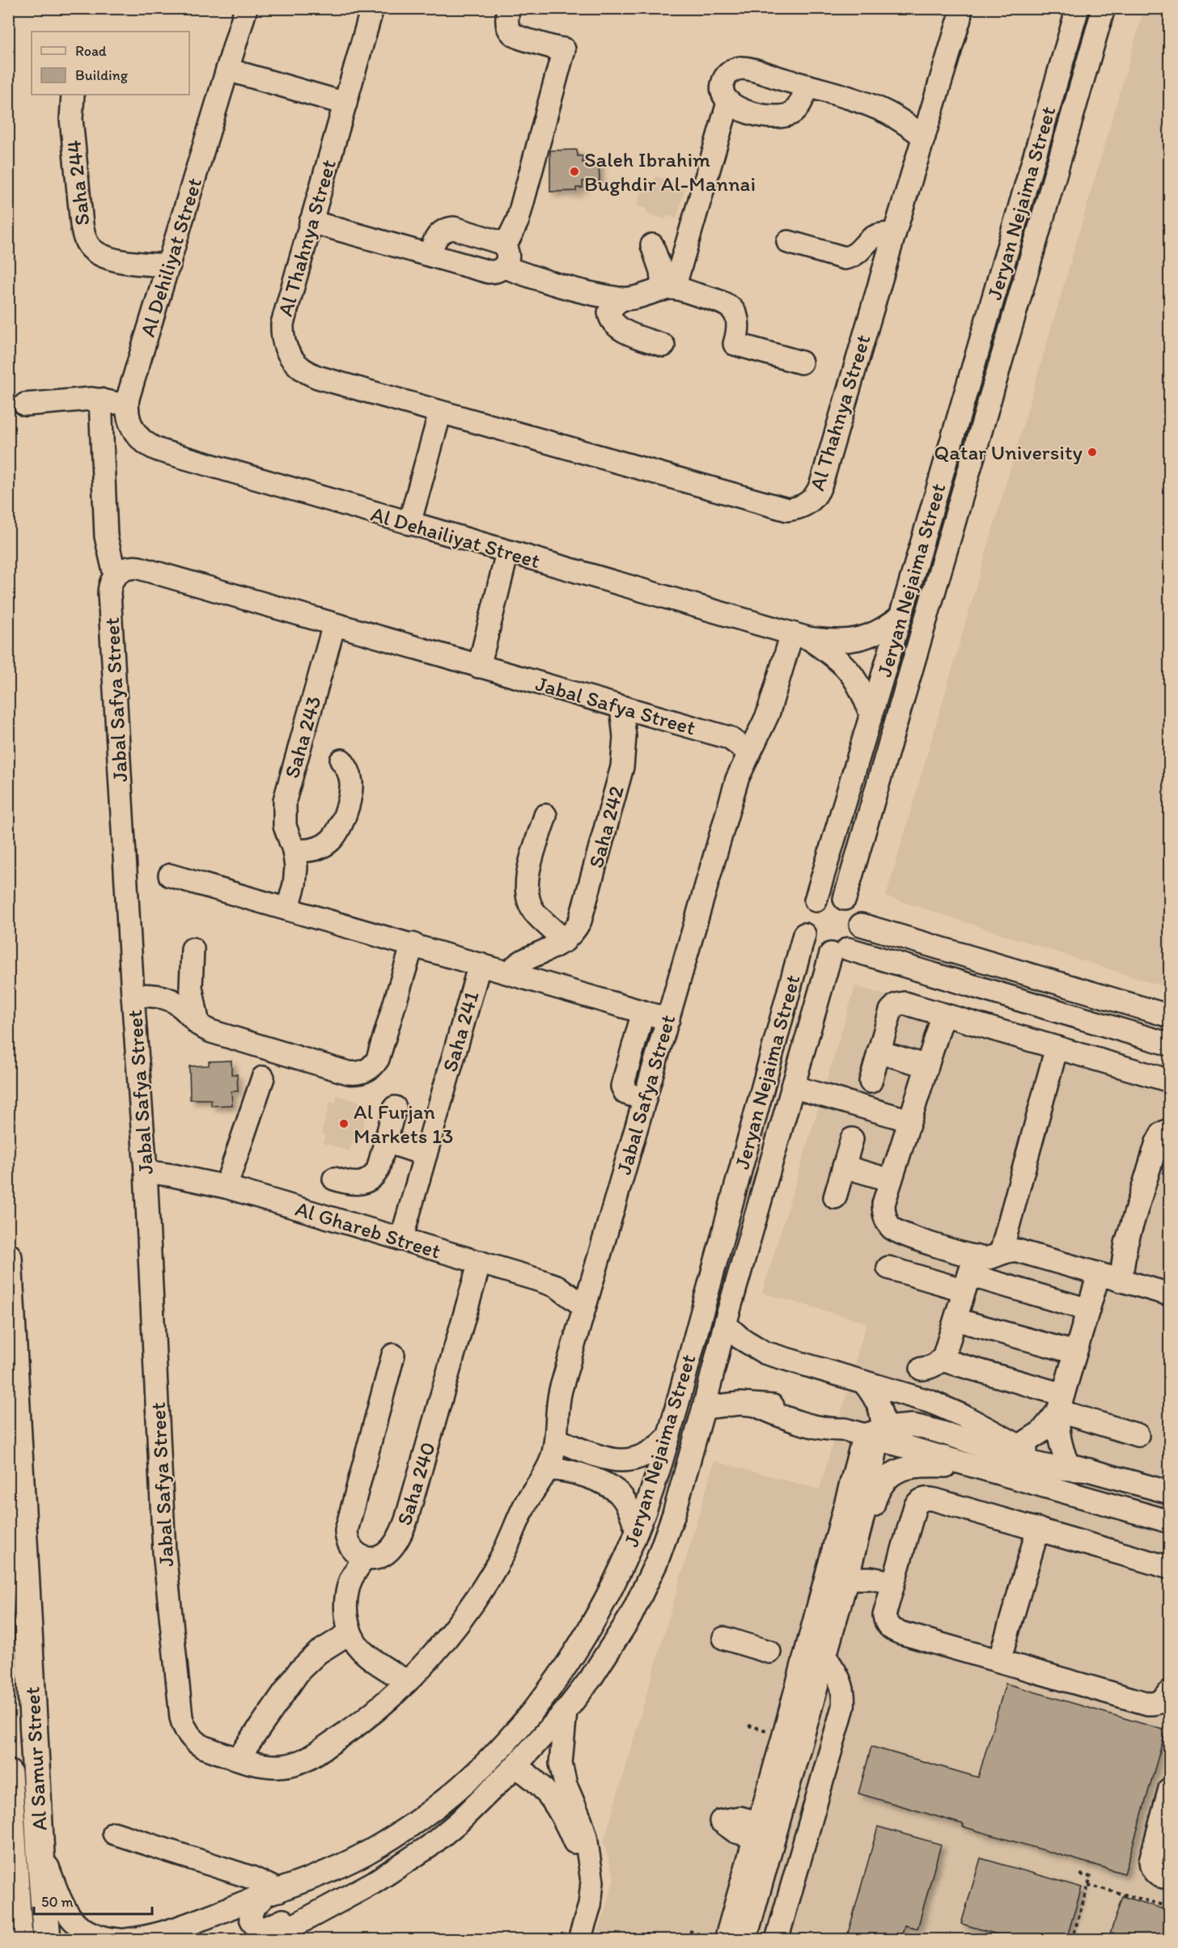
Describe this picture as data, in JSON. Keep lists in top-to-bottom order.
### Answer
{
  "streets": {
    "main road": ["Al Samur Street"],
    "street": [
      "Saha 244",
      "Jeryan Nejaima Street",
      "Al Thahnya Street",
      "Al Dehiliyat Street",
      "Al Dehailiyat Street",
      "Jabal Safya Street",
      "Saha 243",
      "Saha 242",
      "Saha 241",
      "Al Ghareb Street",
      "Saha 240"
    ]
  },
  "crossings": [
    ["Saha 244", "Al Dehiliyat Street"],
    ["Jeryan Nejaima Street", "Al Dehailiyat Street"],
    ["Al Dehiliyat Street", "Al Dehailiyat Street"],
    ["Al Dehailiyat Street", "Jabal Safya Street"],
    ["Jabal Safya Street", "Saha 243"],
    ["Jabal Safya Street", "Saha 242"],
    ["Jabal Safya Street", "Al Ghareb Street"],
    ["Saha 241", "Al Ghareb Street"],
    ["Al Ghareb Street", "Saha 240"]
  ],
  "places": ["Saleh Ibrahim Bughdir Al-Mannai", "Qatar University", "Al Furjan Markets 13"],
  "legend": ["Road", "Building"],
  "scale_bar": "50 m"
}
